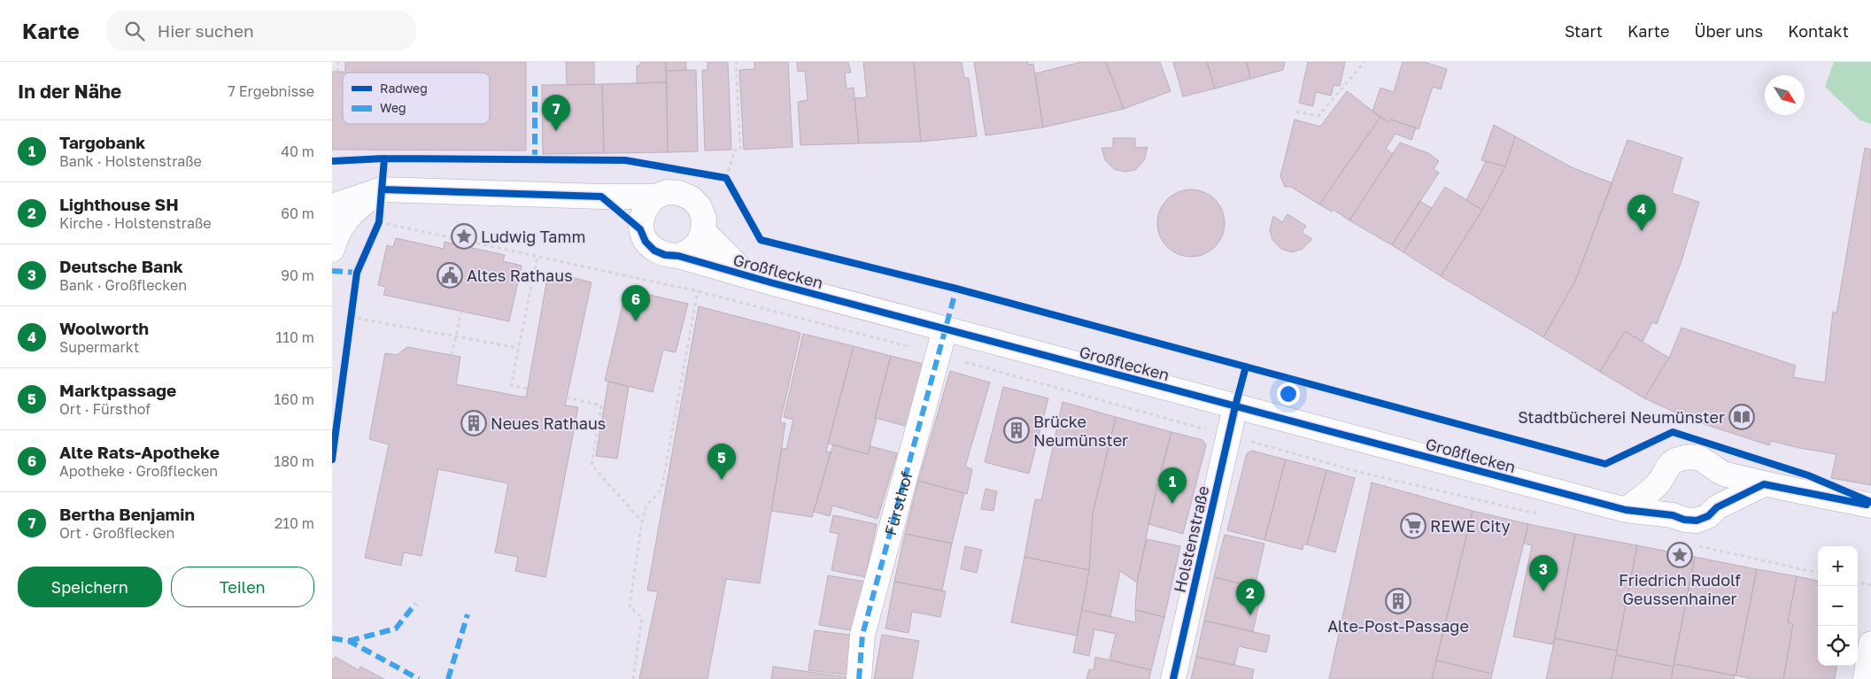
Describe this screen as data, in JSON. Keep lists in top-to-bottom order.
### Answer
{
  "streets": {
    "street": ["Großflecken", "Fürsthof", "Holstenstraße"]
  },
  "crossings": [
    ["Großflecken", "Fürsthof"],
    ["Großflecken", "Holstenstraße"]
  ],
  "places": {
    "place": ["Ludwig Tamm", "Friedrich Rudolf Geussenhainer"],
    "public building": ["Altes Rathaus"],
    "library": ["Stadtbücherei Neumünster"],
    "building": ["Neues Rathaus", "Brücke Neumünster", "Alte-Post-Passage"],
    "supermarket": ["REWE City"]
  },
  "legend": ["Radweg", "Weg"],
  "north": "bottom right",
  "page": {
    "header": "Karte",
    "search": "Hier suchen",
    "nav": [
      "Start",
      "Karte",
      "Über uns",
      "Kontakt"
    ],
    "heading": ["In der Nähe", "7 Ergebnisse"],
    "pins": [
      "7",
      "4",
      "6",
      "5",
      "1",
      "3",
      "2"
    ],
    "list": [
      {
        "mark": "1",
        "name": "Targobank",
        "note": "Bank · Holstenstraße",
        "value": "40 m"
      },
      {
        "mark": "2",
        "name": "Lighthouse SH",
        "note": "Kirche · Holstenstraße",
        "value": "60 m"
      },
      {
        "mark": "3",
        "name": "Deutsche Bank",
        "note": "Bank · Großflecken",
        "value": "90 m"
      },
      {
        "mark": "4",
        "name": "Woolworth",
        "note": "Supermarkt",
        "value": "110 m"
      },
      {
        "mark": "5",
        "name": "Marktpassage",
        "note": "Ort · Fürsthof",
        "value": "160 m"
      },
      {
        "mark": "6",
        "name": "Alte Rats-Apotheke",
        "note": "Apotheke · Großflecken",
        "value": "180 m"
      },
      {
        "mark": "7",
        "name": "Bertha Benjamin",
        "note": "Ort · Großflecken",
        "value": "210 m"
      }
    ],
    "map_buttons": ["+", "−"],
    "buttons": ["Speichern", "Teilen"]
  }
}
